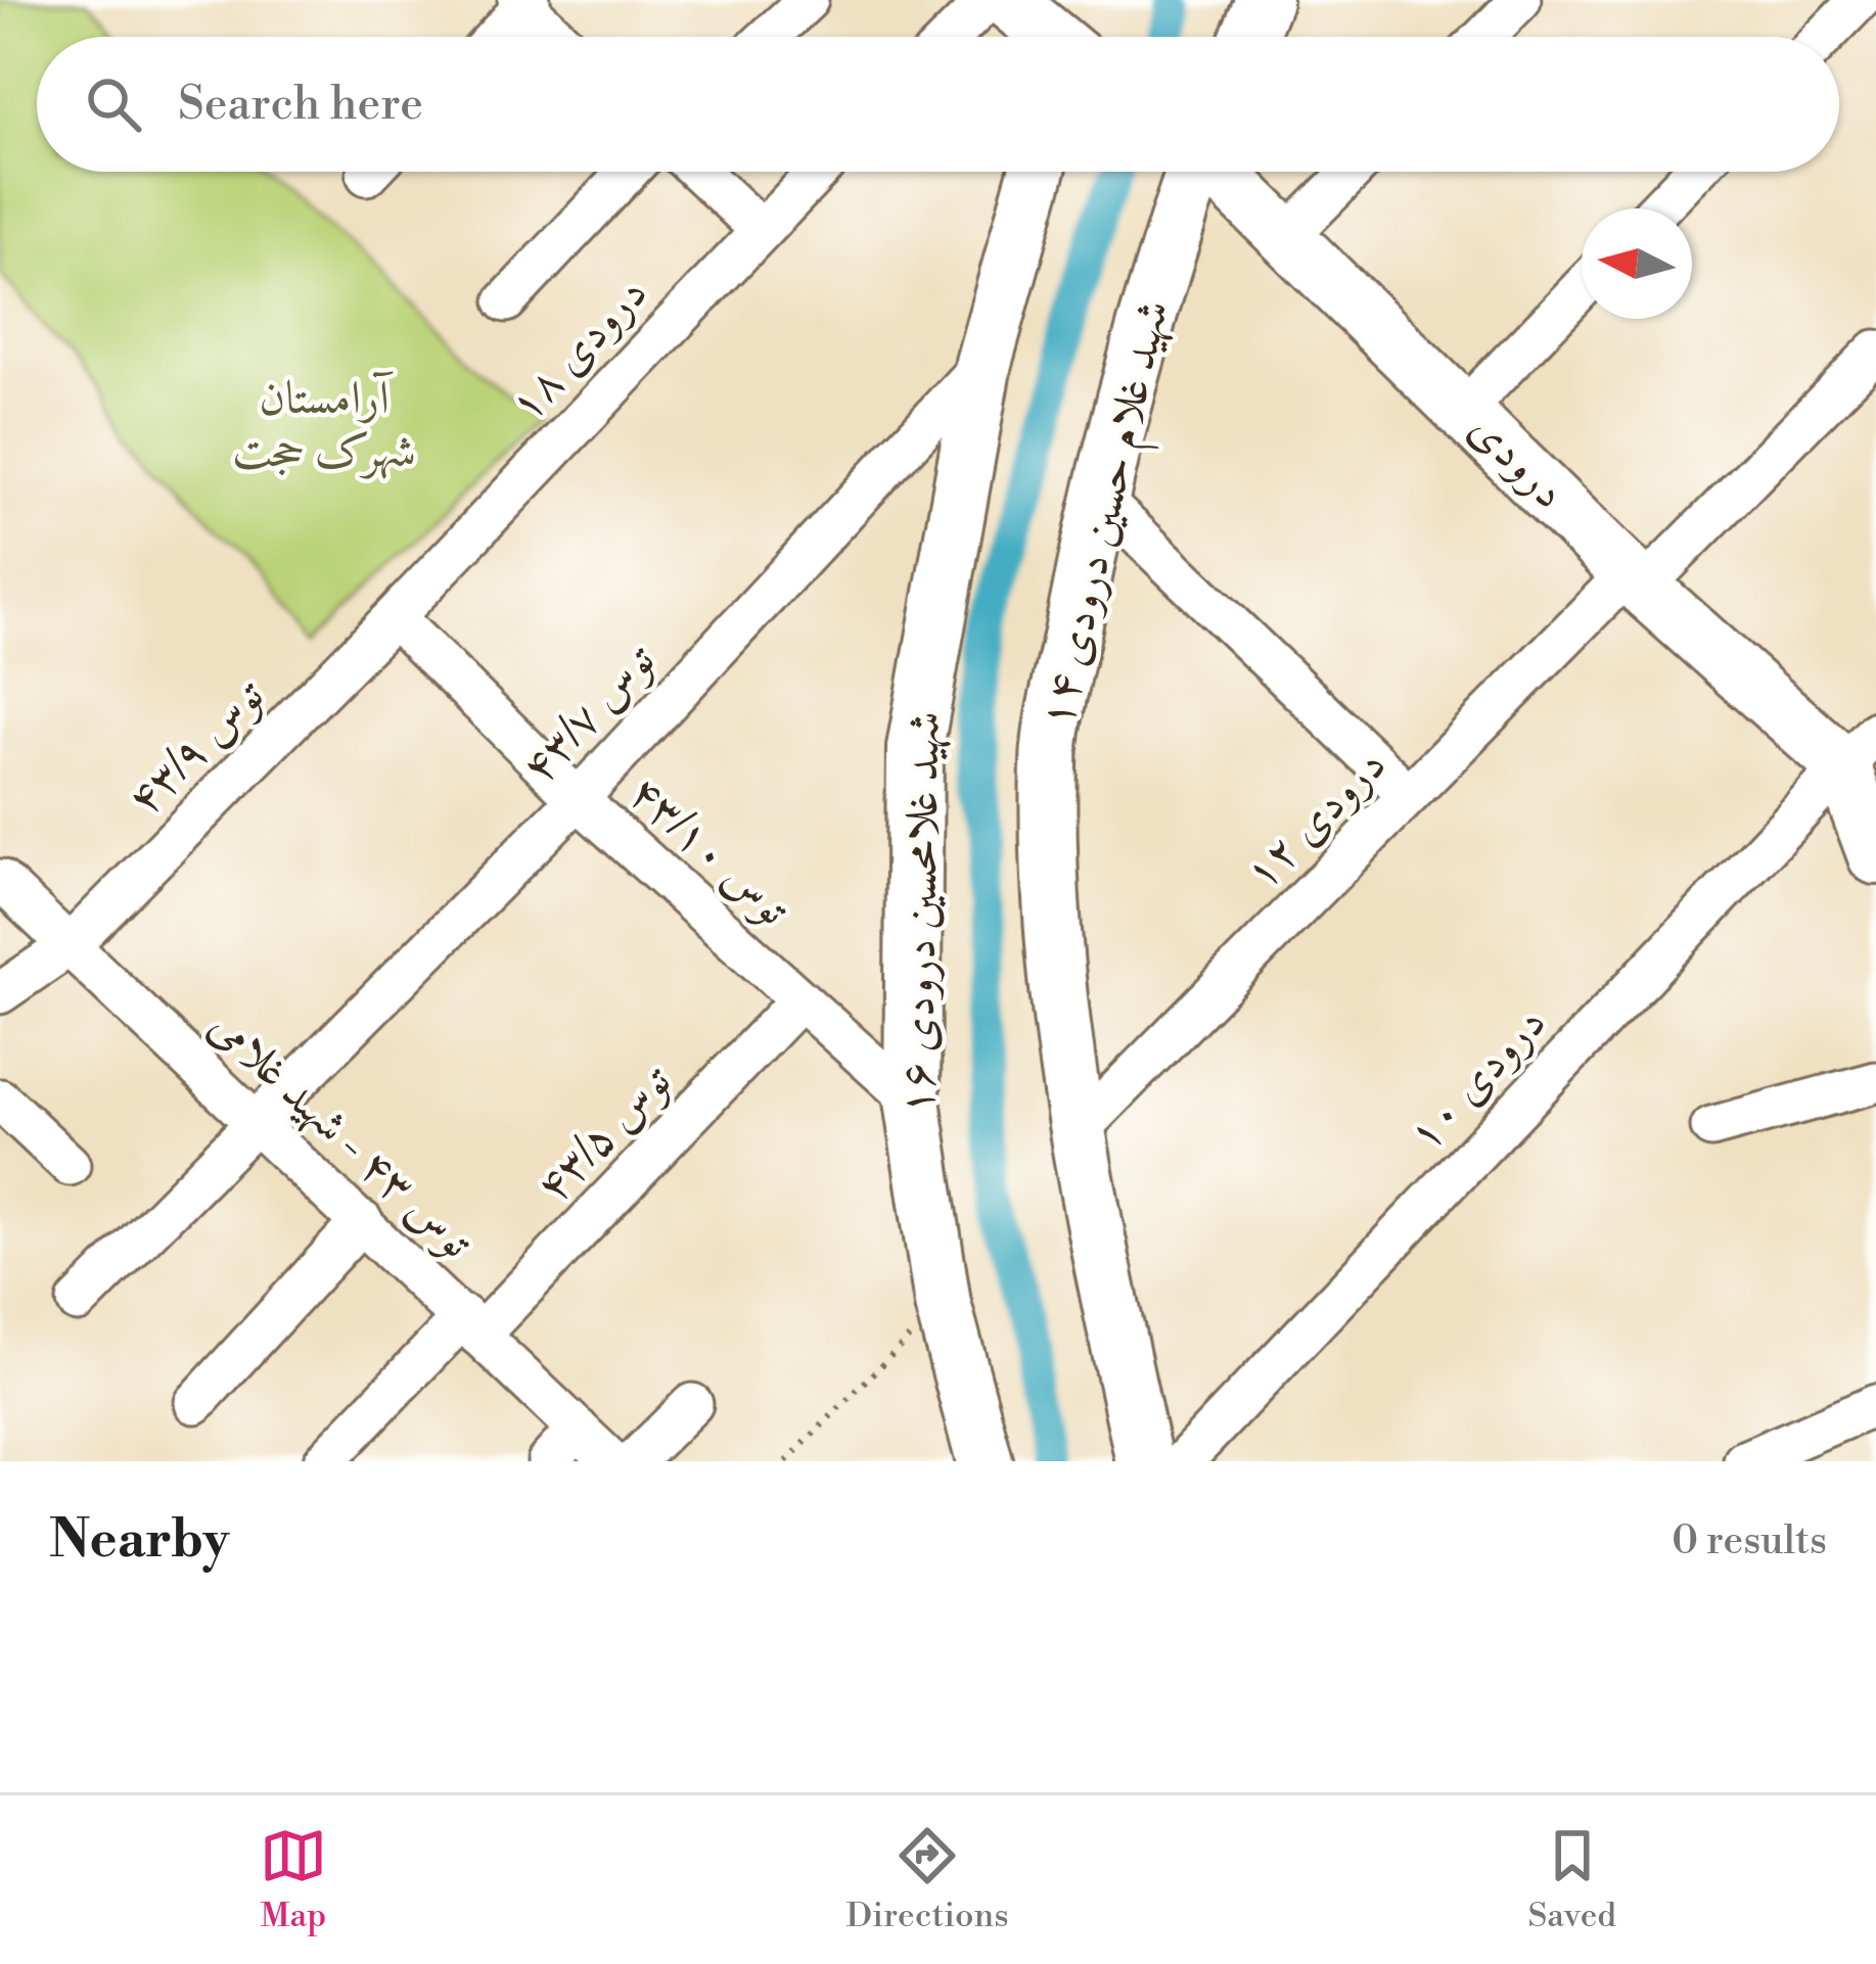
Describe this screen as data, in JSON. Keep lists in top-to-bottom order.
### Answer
{
  "streets": {
    "street": [
      "درودی ۱۸",
      "درودی",
      "شهید غلام حسین درودی ۱۴",
      "توس ۴۳/۷",
      "توس ۴۳/۹",
      "درودی ۱۲",
      "توس ۴۳/۱۰",
      "شهید غلامحسین درودی ۱۶",
      "درودی ۱۰",
      "توس ۴۳ - شهید غلامی",
      "توس ۴۳/۵"
    ]
  },
  "crossings": [
    ["درودی ۱۸", "توس ۴۳/۹"],
    ["درودی ۱۸", "توس ۴۳/۱۰"],
    ["درودی", "درودی ۱۲"],
    ["درودی", "درودی ۱۰"],
    ["شهید غلام حسین درودی ۱۴", "درودی ۱۲"],
    ["توس ۴۳/۷", "توس ۴۳/۱۰"],
    ["توس ۴۳/۷", "شهید غلامحسین درودی ۱۶"],
    ["توس ۴۳/۷", "توس ۴۳ - شهید غلامی"],
    ["توس ۴۳/۹", "توس ۴۳/۱۰"],
    ["توس ۴۳/۹", "توس ۴۳ - شهید غلامی"],
    ["توس ۴۳/۱۰", "شهید غلامحسین درودی ۱۶"],
    ["توس ۴۳/۱۰", "توس ۴۳/۵"],
    ["توس ۴۳ - شهید غلامی", "توس ۴۳/۵"]
  ],
  "parks": ["آرامستان شهرک حجت"],
  "north": "left",
  "page": {
    "search": "Search here",
    "heading": ["Nearby", "0 results"],
    "nav": ["Map", "Directions", "Saved"]
  }
}
